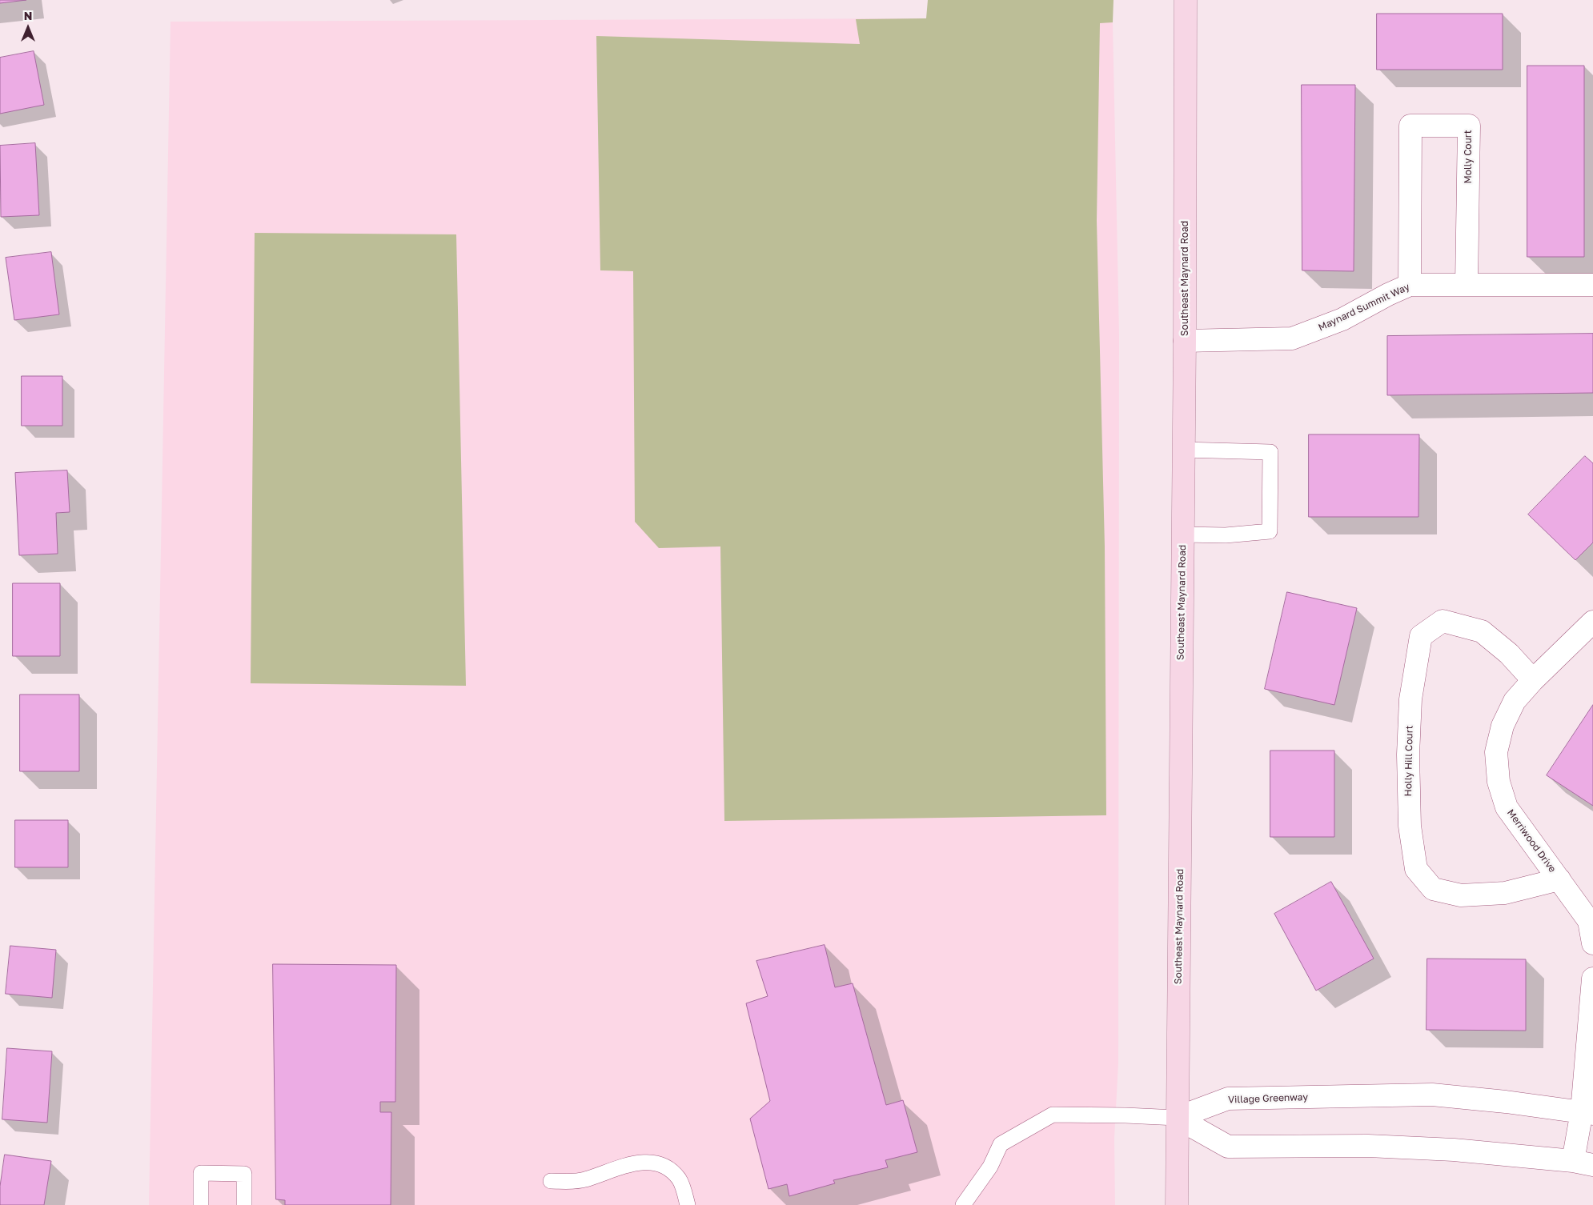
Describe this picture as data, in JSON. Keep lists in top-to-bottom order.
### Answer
{
  "streets": {
    "main road": ["Southeast Maynard Road"],
    "street": [
      "Molly Court",
      "Maynard Summit Way",
      "Holly Hill Court",
      "Merriwood Drive",
      "Village Greenway"
    ]
  },
  "crossings": [
    ["Molly Court", "Maynard Summit Way"],
    ["Southeast Maynard Road", "Maynard Summit Way"],
    ["Southeast Maynard Road", "Village Greenway"],
    ["Holly Hill Court", "Merriwood Drive"]
  ],
  "north": "top"
}
